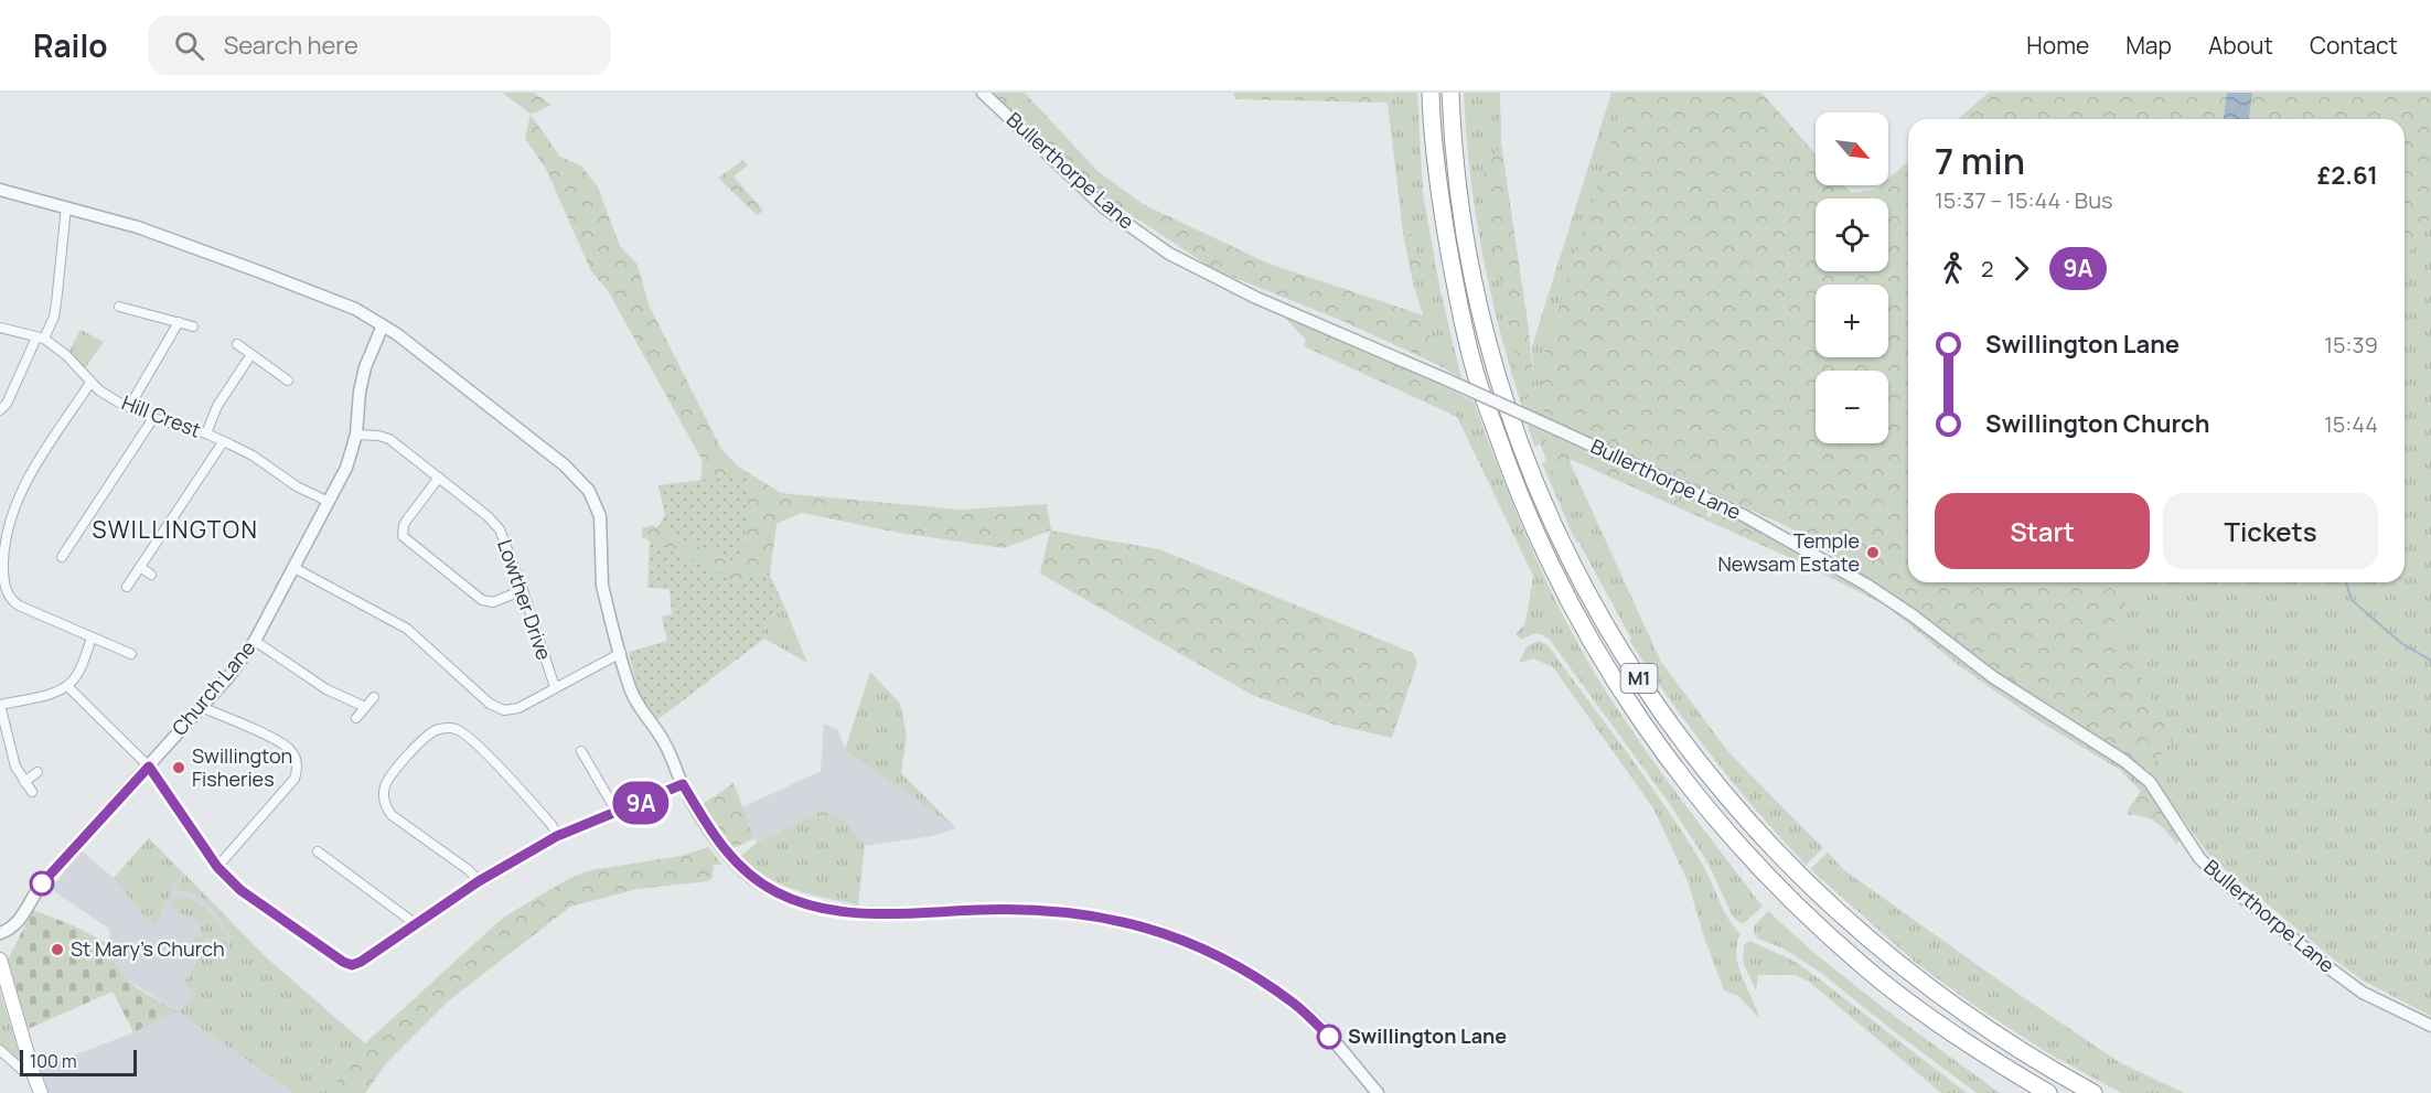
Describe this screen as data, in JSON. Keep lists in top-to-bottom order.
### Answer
{
  "streets": {
    "highway": ["M1"],
    "street": [
      "Bullerthorpe Lane",
      "Hill Crest",
      "Lowther Drive",
      "Church Lane"
    ]
  },
  "crossings": [
    ["Hill Crest", "Church Lane"],
    ["Lowther Drive", "Church Lane"]
  ],
  "districts": ["SWILLINGTON"],
  "places": [
    "Temple Newsam Estate",
    "Swillington Fisheries",
    "St Mary's Church",
    "Swillington Lane"
  ],
  "lines": ["bus line 9A"],
  "scale_bar": "100 m",
  "north": "bottom right",
  "page": {
    "header": "Railo",
    "search": "Search here",
    "nav": [
      "Home",
      "Map",
      "About",
      "Contact"
    ],
    "on_map": "9A",
    "map_buttons": ["+", "−"],
    "heading": ["7 min", "15:37 – 15:44 · Bus", "£2.61"],
    "legs": ["2", "9A"],
    "list": [
      {
        "name": "Swillington Lane",
        "value": "15:39"
      },
      {
        "name": "Swillington Church",
        "value": "15:44"
      }
    ],
    "buttons": ["Start", "Tickets"],
    "scale": "100 m"
  }
}
